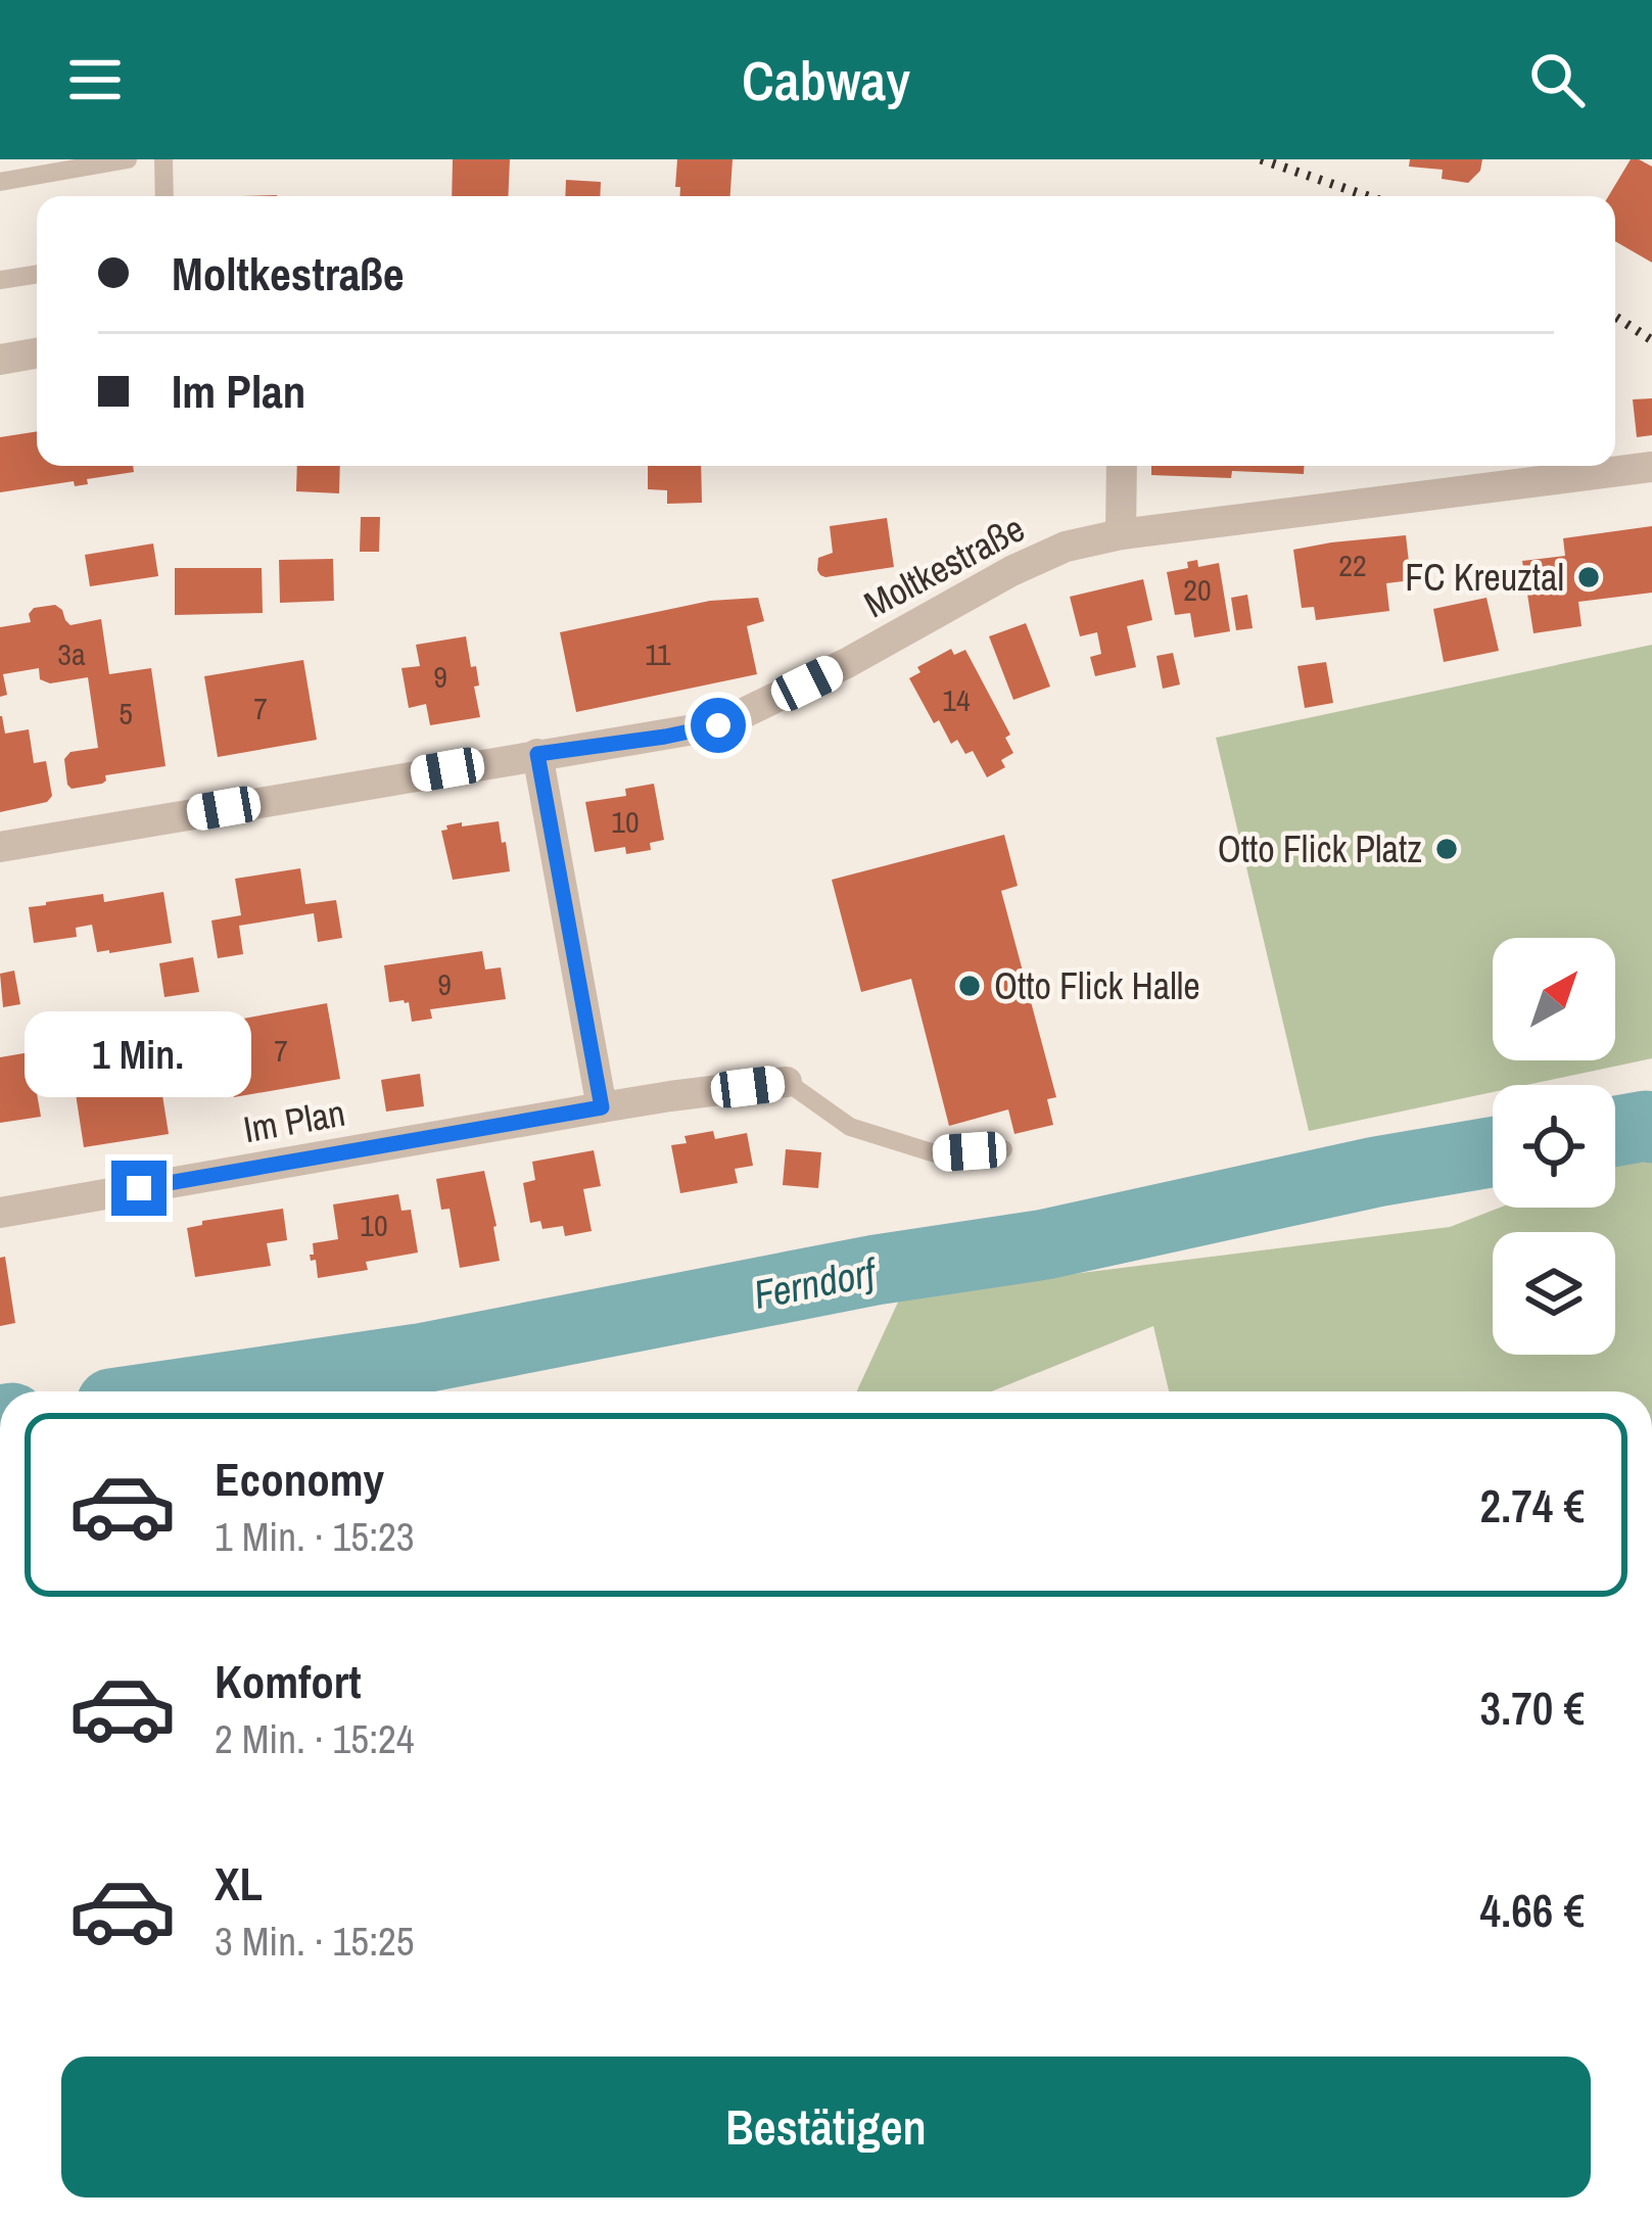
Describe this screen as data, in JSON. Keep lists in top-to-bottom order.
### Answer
{
  "streets": {
    "street": ["Moltkestraße", "Im Plan"]
  },
  "water": ["Ferndorf"],
  "places": ["FC Kreuztal", "Otto Flick Platz", "Otto Flick Halle"],
  "house_numbers": [
    "22",
    "20",
    "3a",
    "11",
    "9",
    "14",
    "7",
    "5",
    "10",
    "9",
    "7",
    "10"
  ],
  "north": "top right",
  "page": {
    "header": "Cabway",
    "banner": ["Moltkestraße", "Im Plan"],
    "bubble": "1 Min.",
    "list": [
      {
        "name": "Economy",
        "note": "1 Min. · 15:23",
        "value": "2.74 €"
      },
      {
        "name": "Komfort",
        "note": "2 Min. · 15:24",
        "value": "3.70 €"
      },
      {
        "name": "XL",
        "note": "3 Min. · 15:25",
        "value": "4.66 €"
      }
    ],
    "buttons": "Bestätigen"
  }
}
